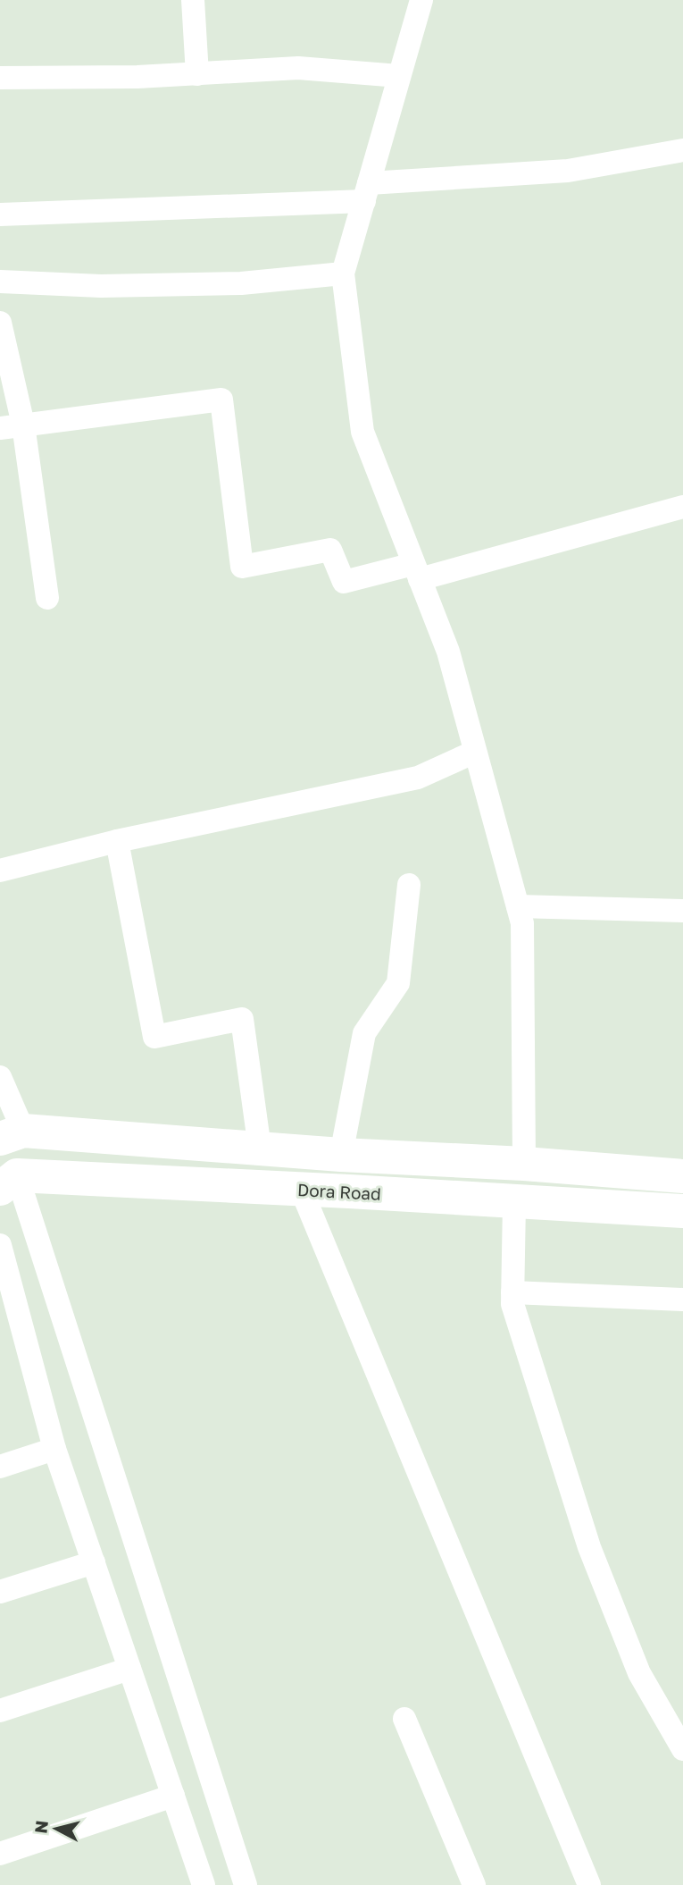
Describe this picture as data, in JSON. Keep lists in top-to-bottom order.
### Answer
{
  "streets": {
    "main road": ["Dora Road"]
  },
  "north": "left"
}
